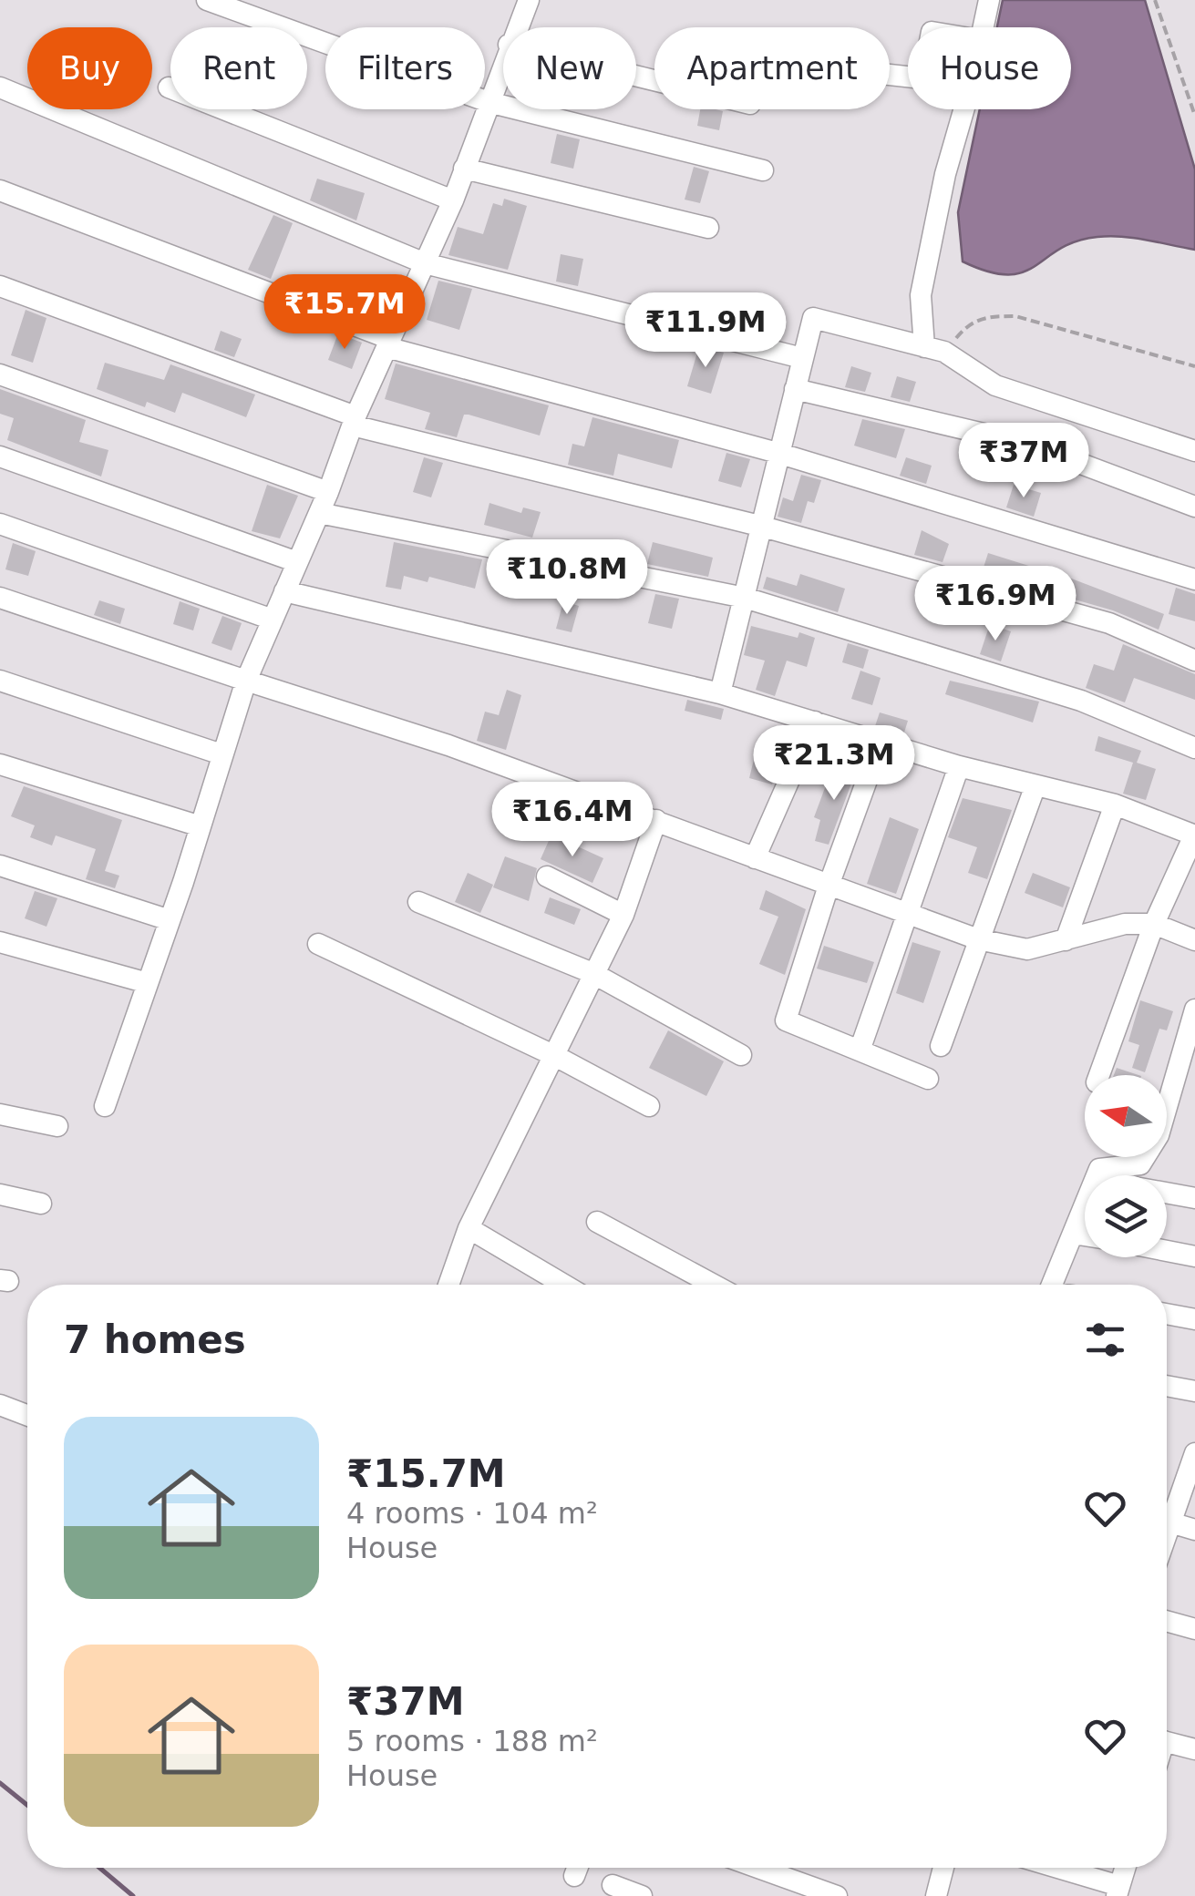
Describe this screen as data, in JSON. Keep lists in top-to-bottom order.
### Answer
{
  "north": "left",
  "page": {
    "chip": [
      "Buy",
      "Rent",
      "Filters",
      "New",
      "Apartment",
      "House"
    ],
    "price": [
      "₹15.7M",
      "₹11.9M",
      "₹37M",
      "₹10.8M",
      "₹16.9M",
      "₹21.3M",
      "₹16.4M"
    ],
    "heading": "7 homes",
    "list": [
      {
        "name": "₹15.7M",
        "note": "4 rooms · 104 m² · House"
      },
      {
        "name": "₹37M",
        "note": "5 rooms · 188 m² · House"
      }
    ]
  }
}
